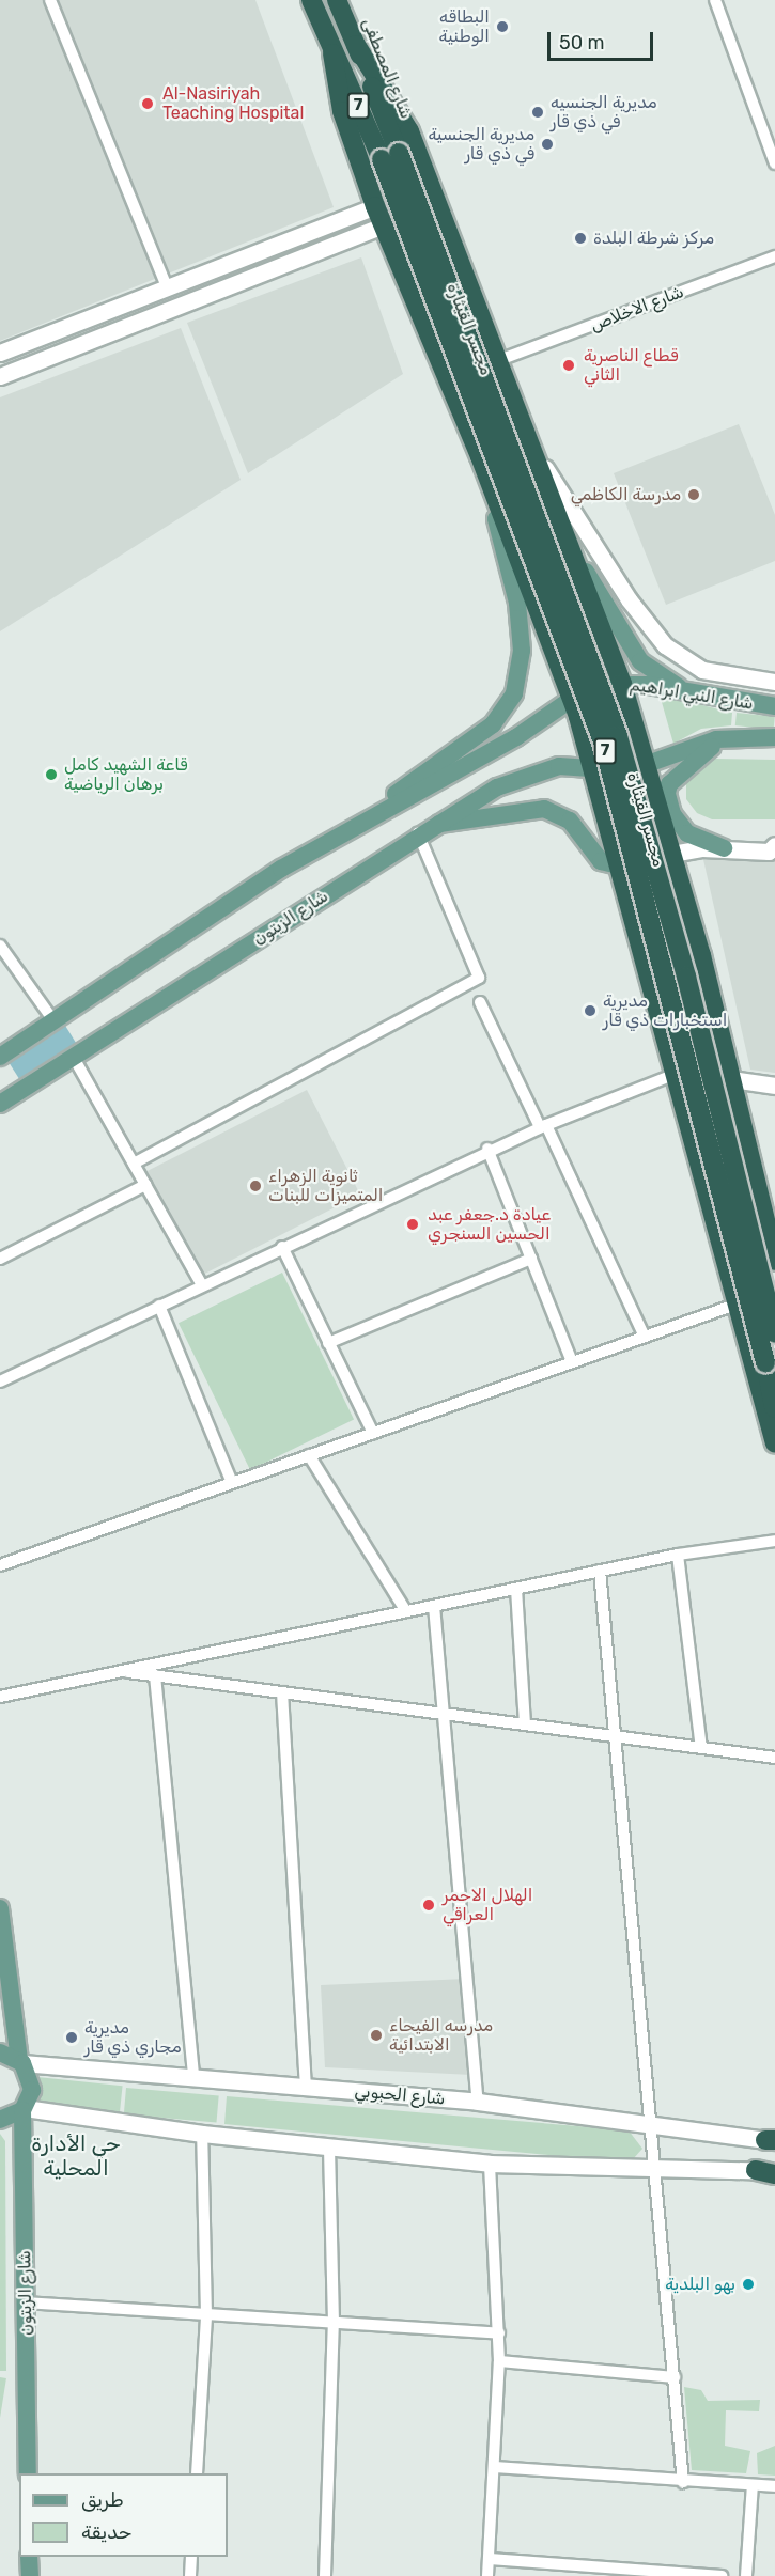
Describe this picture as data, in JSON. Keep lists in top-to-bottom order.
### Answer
{
  "streets": {
    "highway": ["شارع المصطفى", "7", "مجسر القيثارة"],
    "main road": ["شارع النبي ابراهيم", "شارع الزيتون", "شارع الحبوبي"],
    "street": ["شارع الاخلاص"]
  },
  "crossings": [
    ["شارع المصطفى", "7"],
    ["شارع المصطفى", "مجسر القيثارة"],
    ["7", "مجسر القيثارة"],
    ["شارع النبي ابراهيم", "شارع الزيتون"],
    ["شارع الزيتون", "شارع الحبوبي"]
  ],
  "districts": ["حي الأدارة المحلية"],
  "places": [
    "البطاقه الوطنية",
    "Al-Nasiriyah Teaching Hospital",
    "مديرية الجنسيه في ذي قار",
    "مديرية الجنسية في ذي قار",
    "مركز شرطة البلدة",
    "قطاع الناصرية الثاني",
    "مدرسة الكاظمي",
    "قاعة الشهيد كامل برهان الرياضية",
    "مديرية استخبارات ذي قار",
    "ثانوية الزهراء المتميزات للبنات",
    "عيادة د.جعفر عبد الحسين السنجري",
    "الهلال الاحمر العراقي",
    "مدرسه الفيحاء الابتدائية",
    "مديرية مجاري ذي قار",
    "بهو البلدية"
  ],
  "legend": ["طريق", "حديقة"],
  "scale_bar": "50 m"
}
